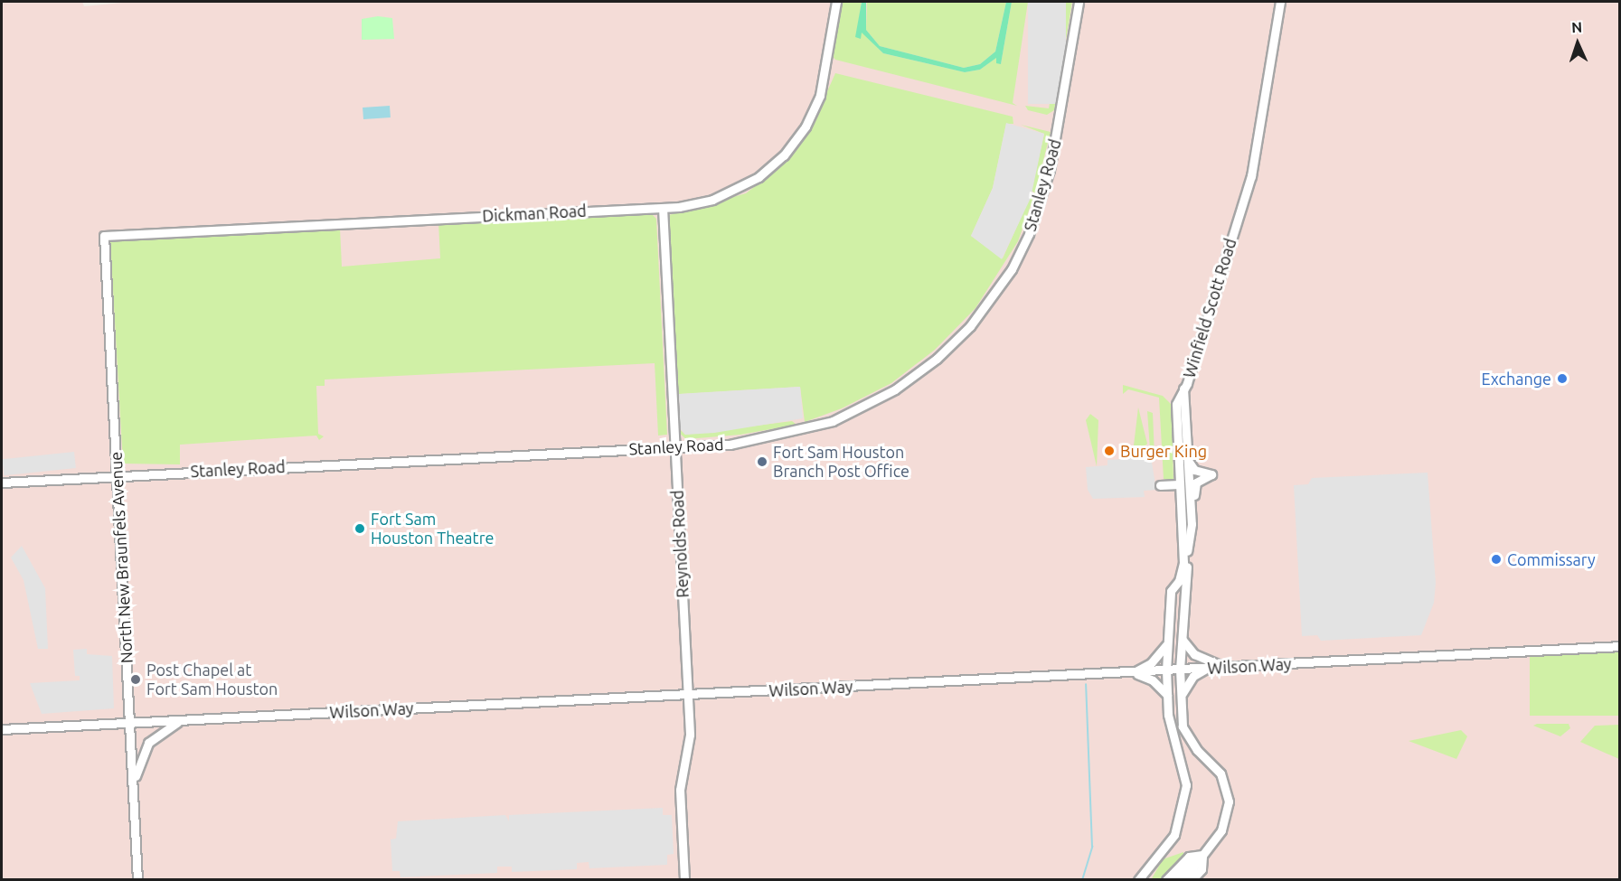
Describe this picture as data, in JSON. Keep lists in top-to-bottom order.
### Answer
{
  "streets": {
    "street": [
      "Stanley Road",
      "Dickman Road",
      "Winfield Scott Road",
      "Reynolds Road",
      "North New Braunfels Avenue",
      "Wilson Way"
    ]
  },
  "crossings": [
    ["Stanley Road", "Reynolds Road"],
    ["Stanley Road", "North New Braunfels Avenue"],
    ["Dickman Road", "Reynolds Road"],
    ["Dickman Road", "North New Braunfels Avenue"],
    ["Winfield Scott Road", "Wilson Way"],
    ["Reynolds Road", "Wilson Way"],
    ["North New Braunfels Avenue", "Wilson Way"]
  ],
  "places": [
    "Exchange",
    "Burger King",
    "Fort Sam Houston Branch Post Office",
    "Fort Sam Houston Theatre",
    "Commissary",
    "Post Chapel at Fort Sam Houston"
  ],
  "north": "top"
}
